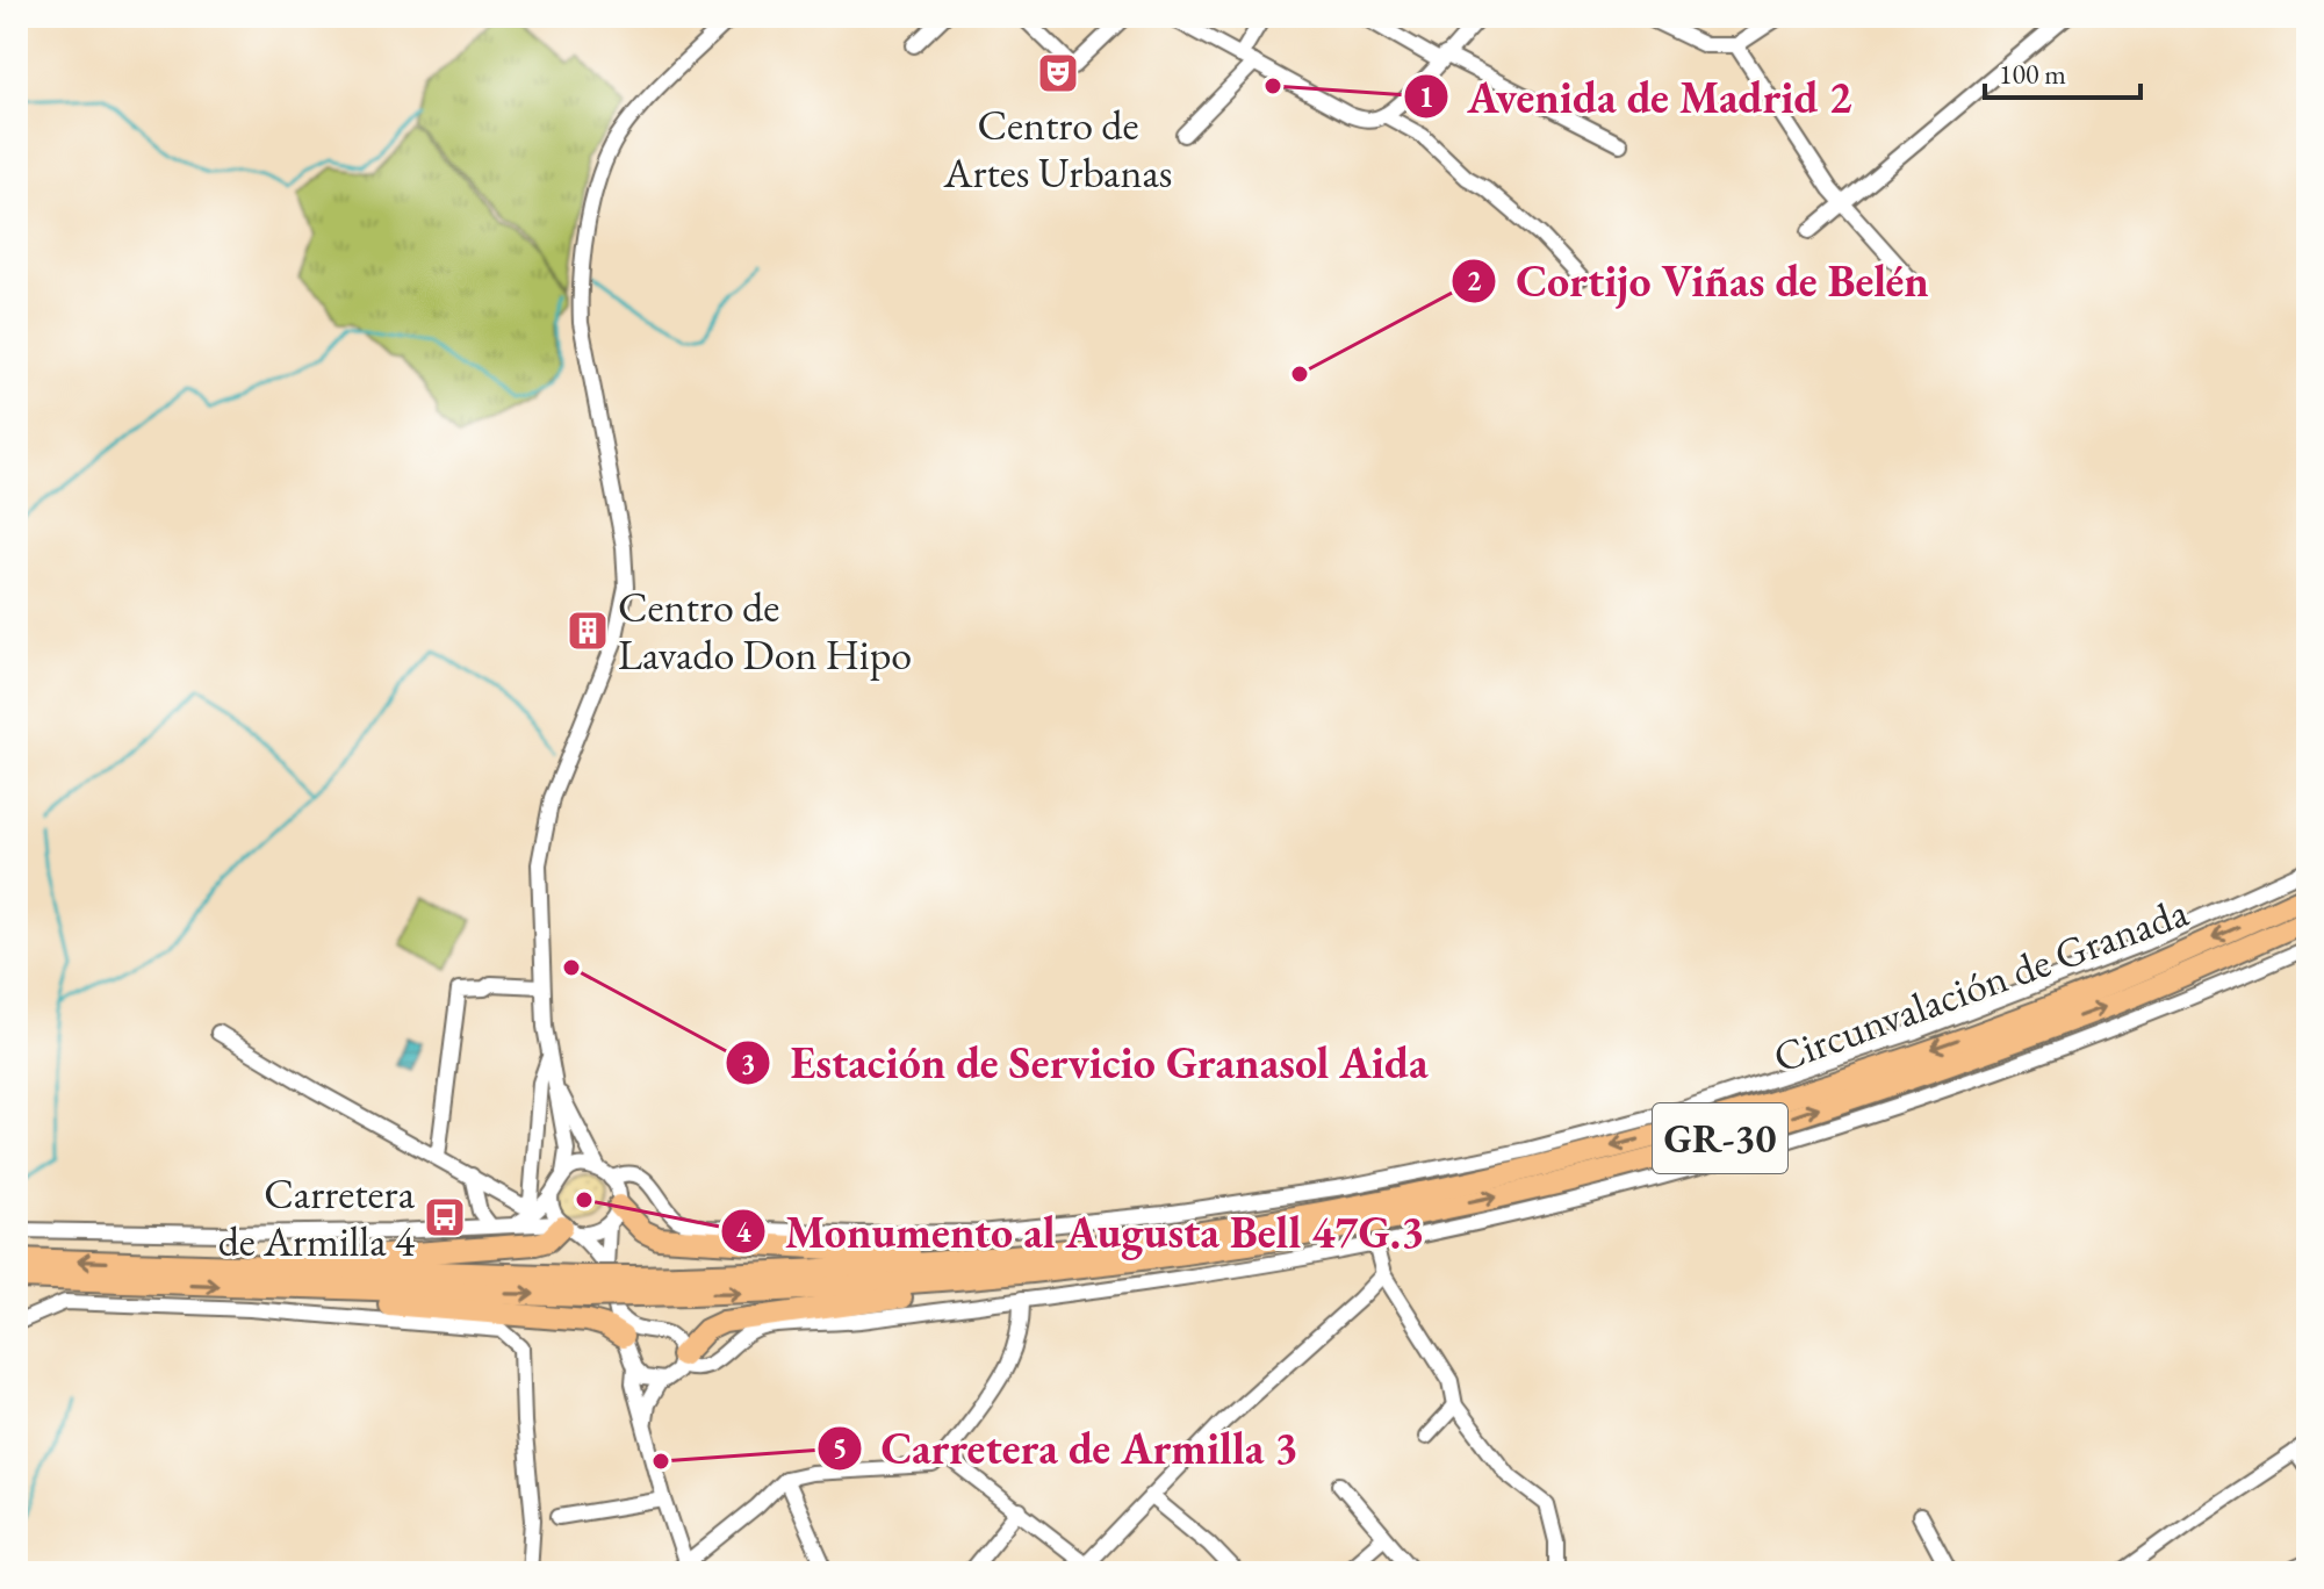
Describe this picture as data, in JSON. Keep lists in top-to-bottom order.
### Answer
{
  "streets": {
    "highway": ["Circunvalación de Granada", "GR-30"]
  },
  "places": {
    "theatre": ["Centro de Artes Urbanas"],
    "other": [
      "Avenida de Madrid 2",
      "Cortijo Viñas de Belén",
      "Estación de Servicio Granasol Aida",
      "Monumento al Augusta Bell 47G.3",
      "Carretera de Armilla 3"
    ],
    "building": ["Centro de Lavado Don Hipo"],
    "bus stop": ["Carretera de Armilla 4"]
  },
  "scale_bar": "100 m"
}
